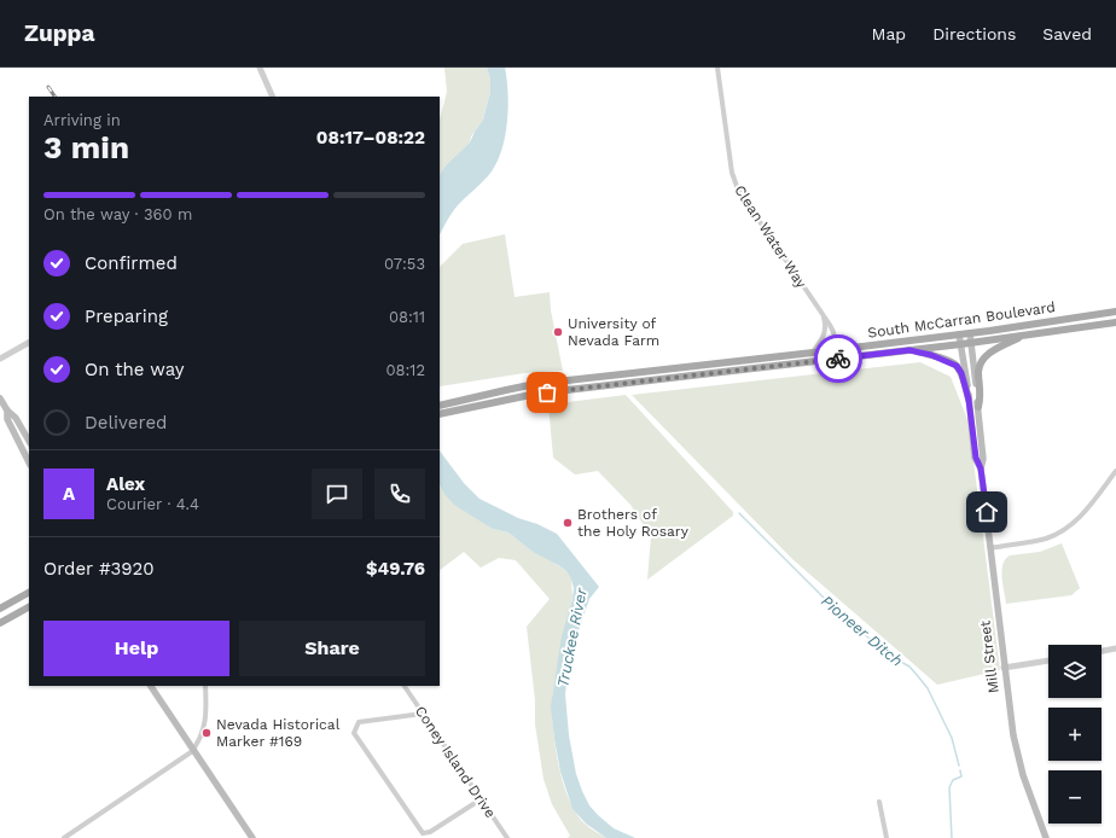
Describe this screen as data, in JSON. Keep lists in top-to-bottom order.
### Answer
{
  "streets": {
    "main road": ["South McCarran Boulevard", "Mill Street"],
    "street": ["Clean Water Way", "Coney Island Drive"]
  },
  "crossings": [
    ["Clean Water Way", "South McCarran Boulevard"],
    ["South McCarran Boulevard", "Mill Street"]
  ],
  "water": ["Pioneer Ditch", "Truckee River"],
  "places": ["University of Nevada Farm", "Brothers of the Holy Rosary", "Nevada Historical Marker #169"],
  "page": {
    "header": "Zuppa",
    "nav": ["Map", "Directions", "Saved"],
    "heading": ["3 min", "Arriving in", "08:17–08:22"],
    "panel": [
      "Alex",
      "Courier · 4.4",
      "Order #3920",
      "$49.76"
    ],
    "bar": "On the way · 360 m",
    "list": [
      ["Confirmed", "07:53"],
      ["Preparing", "08:11"],
      ["On the way", "08:12"],
      "Delivered"
    ],
    "round": "A",
    "buttons": ["Help", "Share"],
    "map_buttons": ["+", "−"]
  }
}
